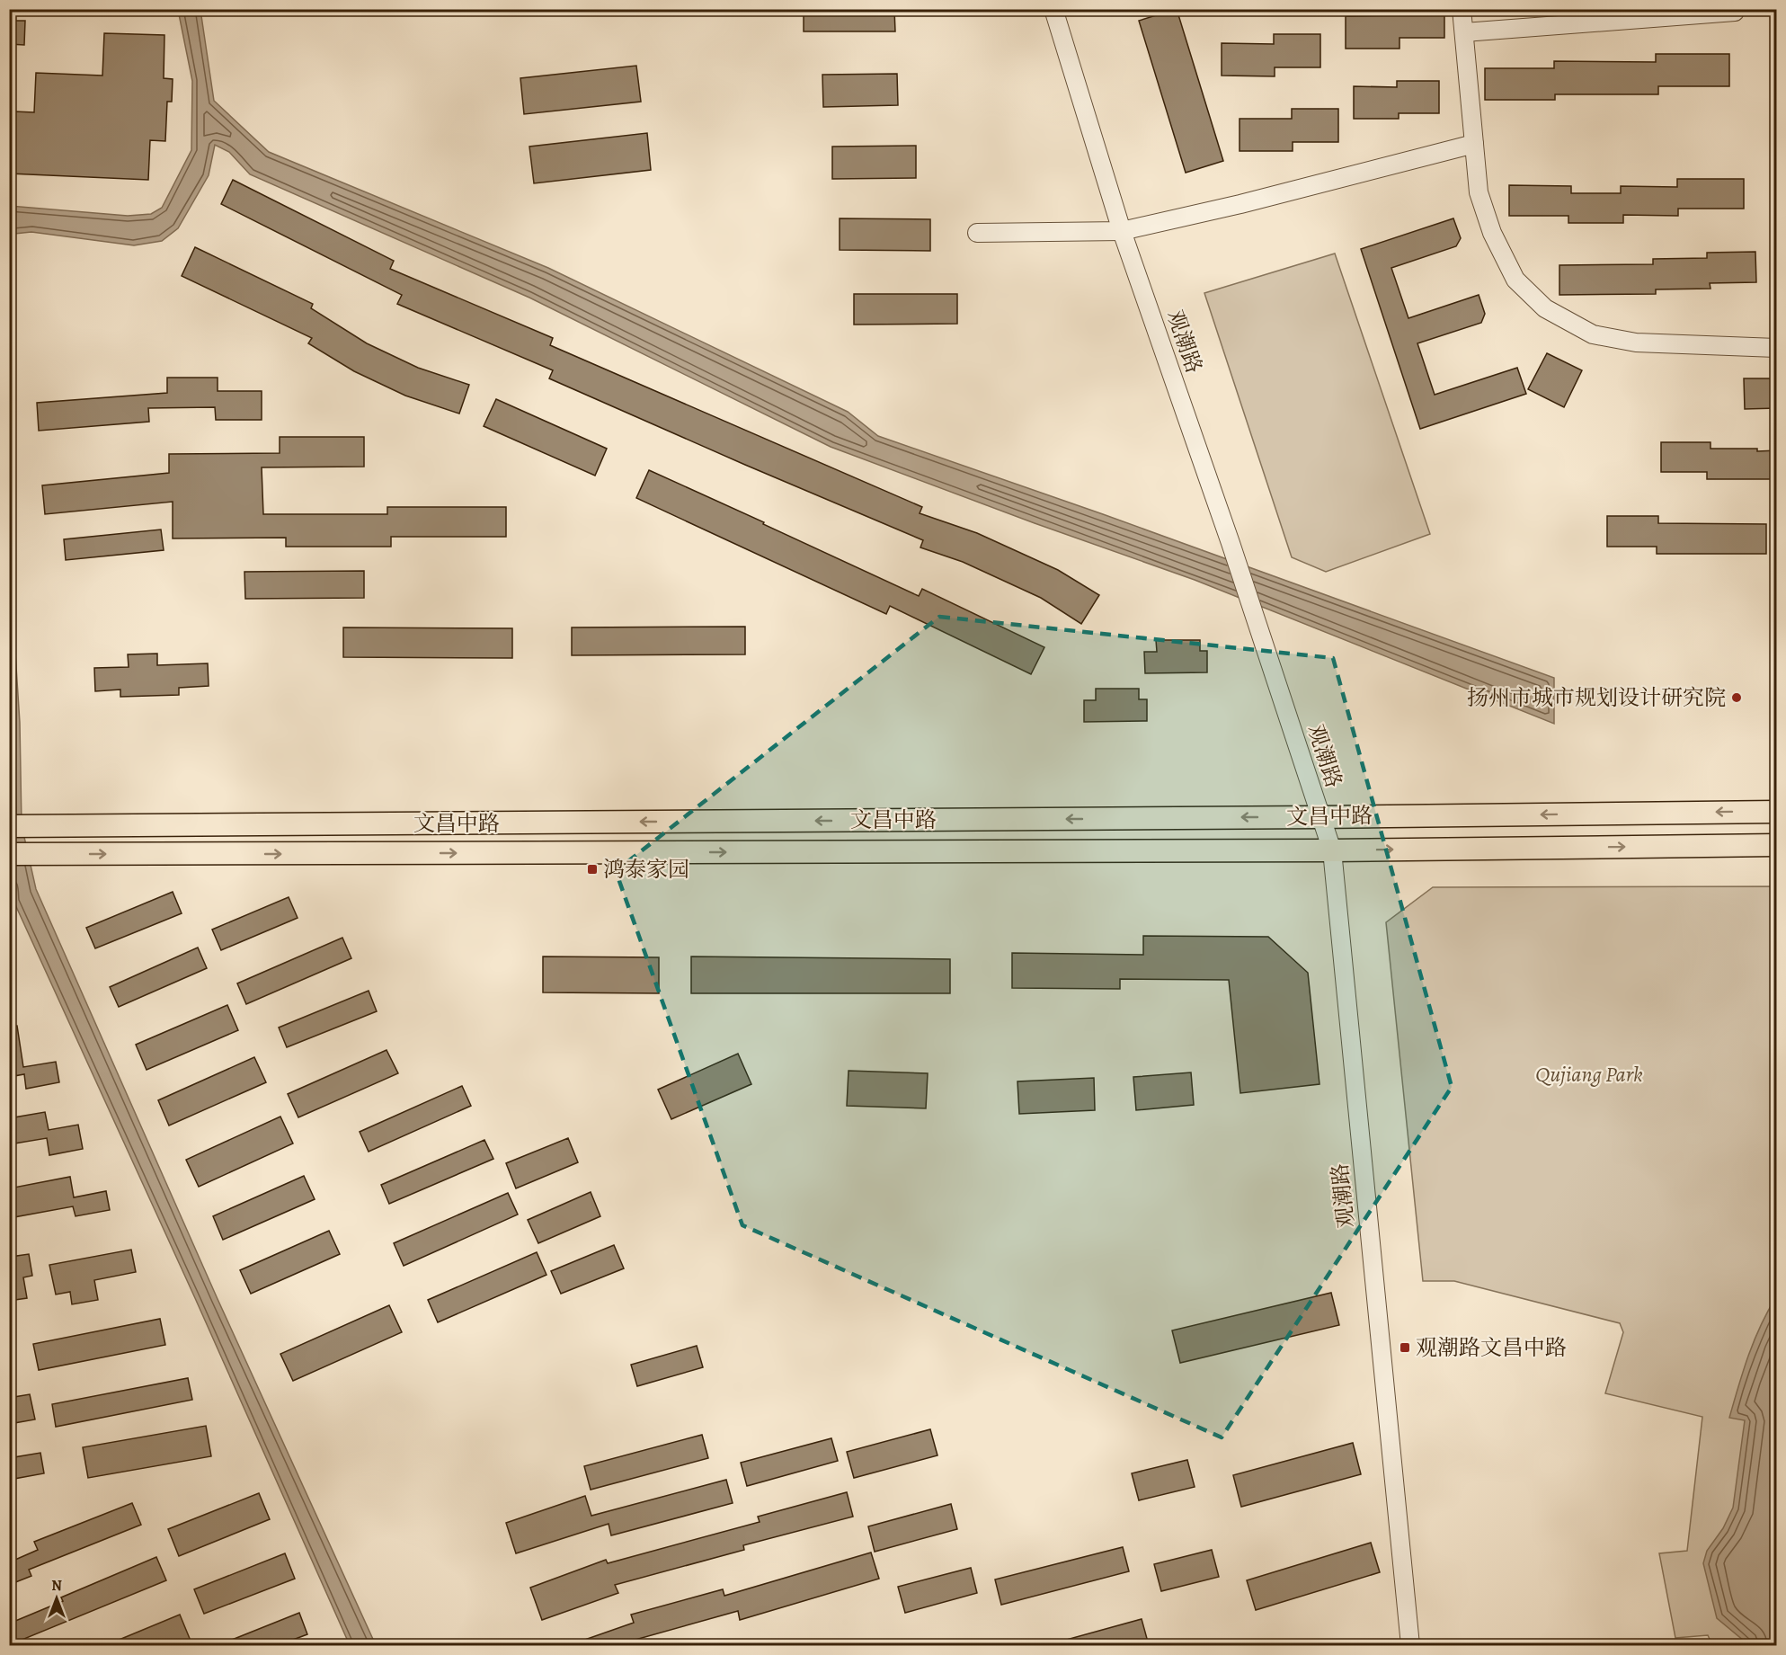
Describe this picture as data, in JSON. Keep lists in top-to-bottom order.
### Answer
{
  "streets": {
    "main road": ["文昌中路"],
    "street": ["观潮路"]
  },
  "crossings": [
    ["观潮路", "文昌中路"]
  ],
  "parks": ["Qujiang Park"],
  "places": {
    "other": ["扬州市城市规划设计研究院"],
    "transit": ["鸿泰家园", "观潮路文昌中路"]
  },
  "north": "top"
}
